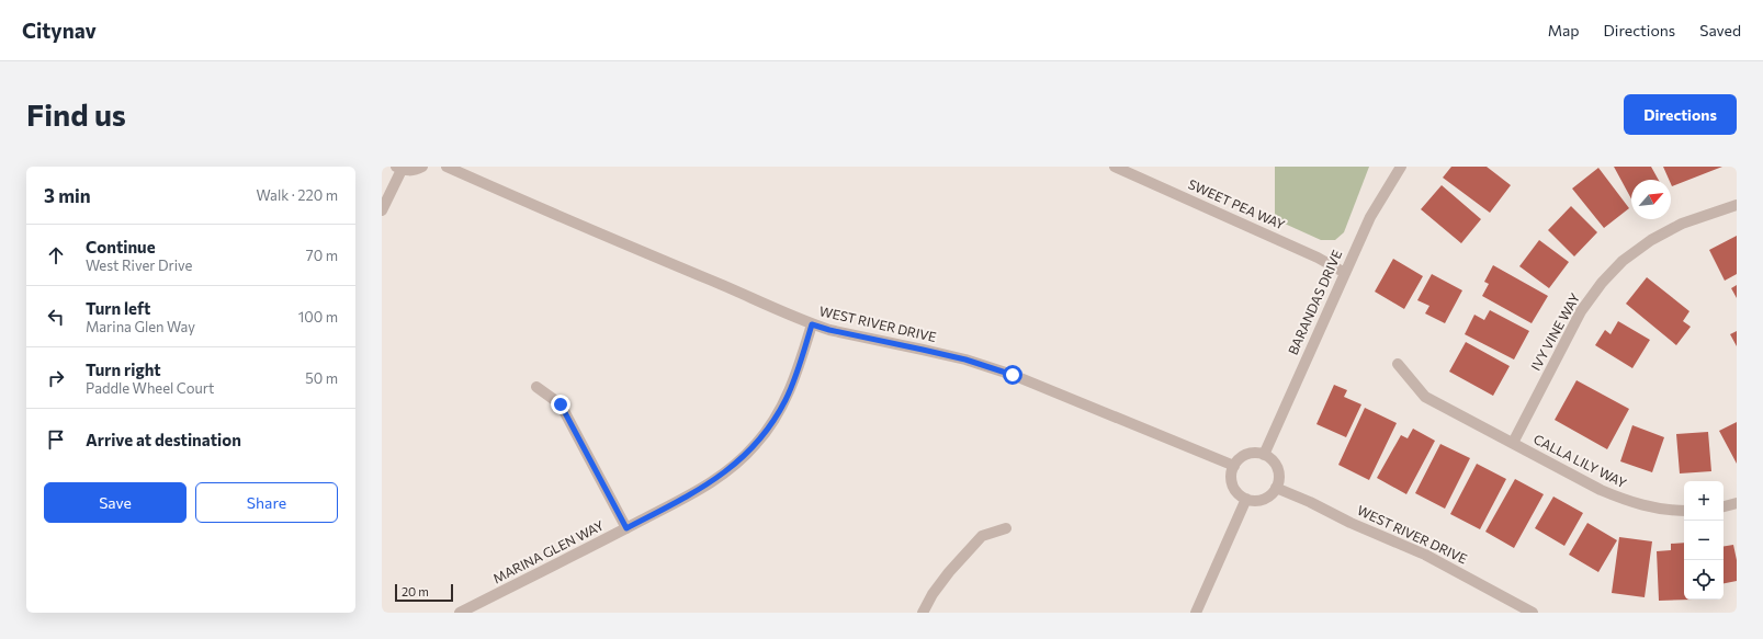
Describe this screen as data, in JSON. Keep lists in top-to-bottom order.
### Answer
{
  "streets": {
    "street": [
      "SWEET PEA WAY",
      "BARANDAS DRIVE",
      "WEST RIVER DRIVE",
      "IVY VINE WAY",
      "CALLA LILY WAY",
      "MARINA GLEN WAY"
    ]
  },
  "crossings": [
    ["SWEET PEA WAY", "BARANDAS DRIVE"],
    ["BARANDAS DRIVE", "WEST RIVER DRIVE"],
    ["WEST RIVER DRIVE", "MARINA GLEN WAY"],
    ["IVY VINE WAY", "CALLA LILY WAY"]
  ],
  "scale_bar": "20 m",
  "north": "top right",
  "page": {
    "header": "Citynav",
    "nav": ["Map", "Directions", "Saved"],
    "buttons": [
      "Directions",
      ["Save", "Share"]
    ],
    "title": "Find us",
    "heading": ["3 min", "Walk · 220 m"],
    "list": [
      ["Continue", "West River Drive", "70 m"],
      ["Turn left", "Marina Glen Way", "100 m"],
      ["Turn right", "Paddle Wheel Court", "50 m"],
      "Arrive at destination"
    ],
    "map_buttons": ["+", "−"],
    "scale": "20 m"
  }
}
